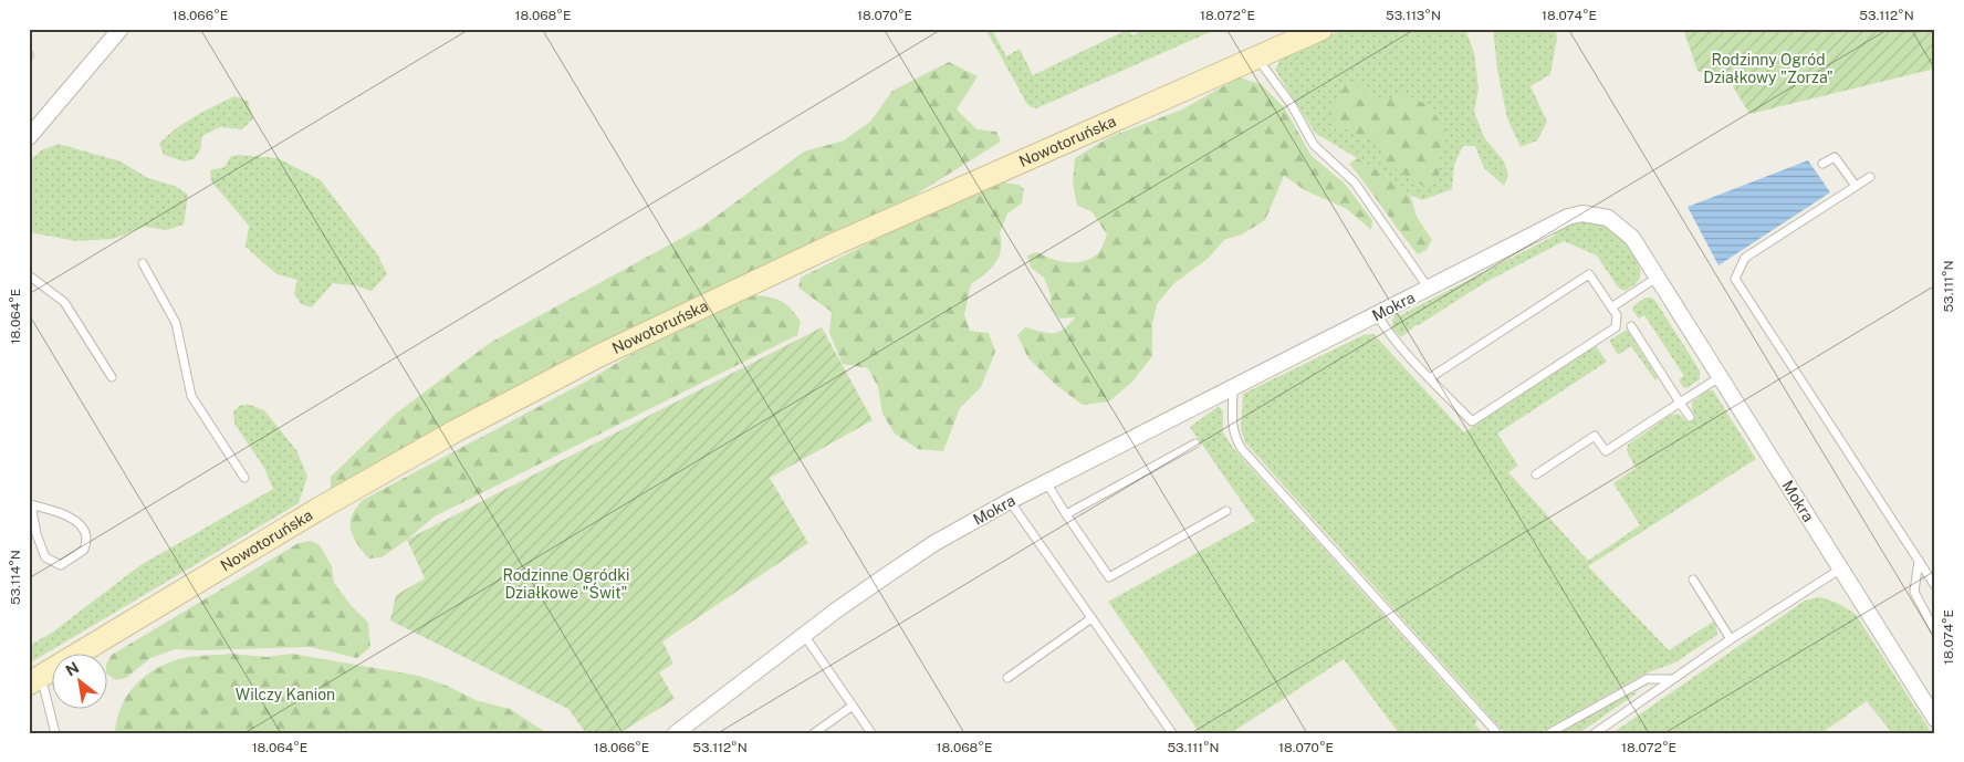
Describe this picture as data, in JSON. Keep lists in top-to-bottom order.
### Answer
{
  "streets": {
    "main road": ["Nowotoruńska"],
    "street": ["Mokra"]
  },
  "parks": ["Rodzinny Ogród Działkowy \"Zorza\"", "Rodzinne Ogródki Działkowe \"Świt\"", "Wilczy Kanion"],
  "north": "top left",
  "coordinates": [
    "18.066°E",
    "18.068°E",
    "18.070°E",
    "18.072°E",
    "53.113°N",
    "18.074°E",
    "53.112°N",
    "53.111°N",
    "18.064°E",
    "53.114°N"
  ]
}
